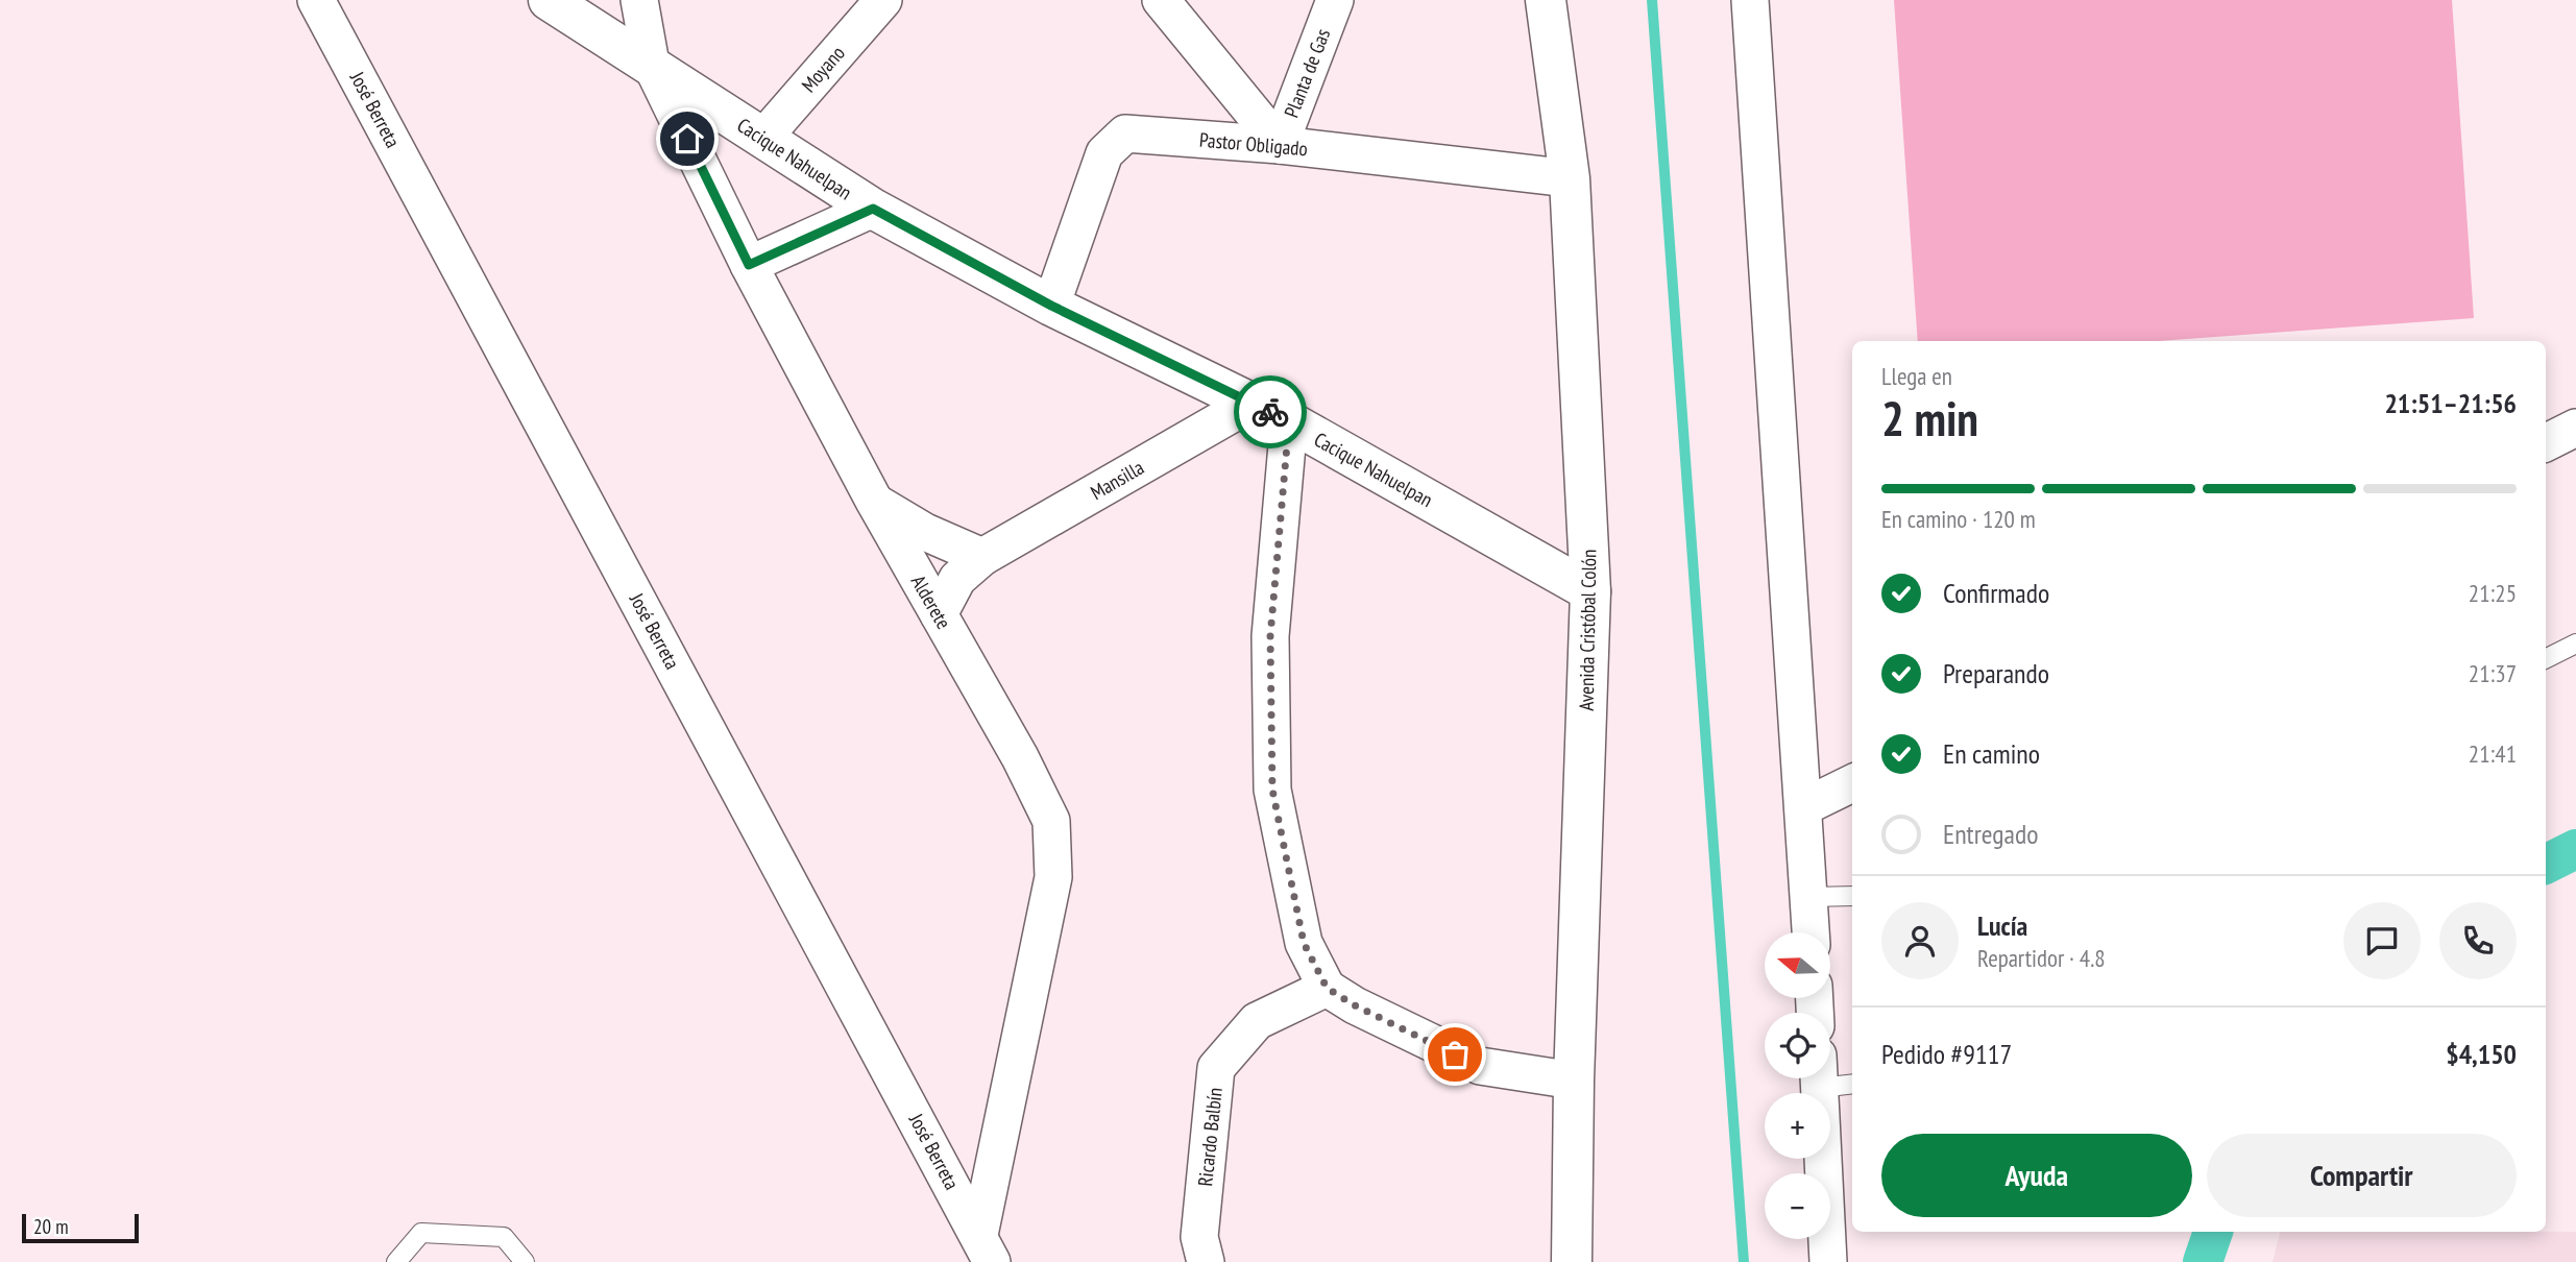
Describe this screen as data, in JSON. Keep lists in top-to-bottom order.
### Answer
{
  "streets": {
    "street": [
      "Moyano",
      "Planta de Gas",
      "José Berreta",
      "Pastor Obligado",
      "Cacique Nahuelpan",
      "Mansilla",
      "Alderete",
      "Avenida Cristóbal Colón",
      "Ricardo Balbín"
    ]
  },
  "crossings": [
    ["Moyano", "Cacique Nahuelpan"],
    ["Planta de Gas", "Pastor Obligado"],
    ["José Berreta", "Alderete"],
    ["Pastor Obligado", "Cacique Nahuelpan"],
    ["Pastor Obligado", "Avenida Cristóbal Colón"],
    ["Cacique Nahuelpan", "Mansilla"],
    ["Cacique Nahuelpan", "Alderete"],
    ["Cacique Nahuelpan", "Avenida Cristóbal Colón"],
    ["Mansilla", "Alderete"]
  ],
  "scale_bar": "20 m",
  "north": "left",
  "page": {
    "heading": ["2 min", "Llega en", "21:51–21:56"],
    "panel": [
      "Lucía",
      "Repartidor · 4.8",
      "Pedido #9117",
      "$4,150"
    ],
    "bar": "En camino · 120 m",
    "list": [
      ["Confirmado", "21:25"],
      ["Preparando", "21:37"],
      ["En camino", "21:41"],
      "Entregado"
    ],
    "map_buttons": ["+", "−"],
    "buttons": ["Ayuda", "Compartir"],
    "scale": "20 m"
  }
}
